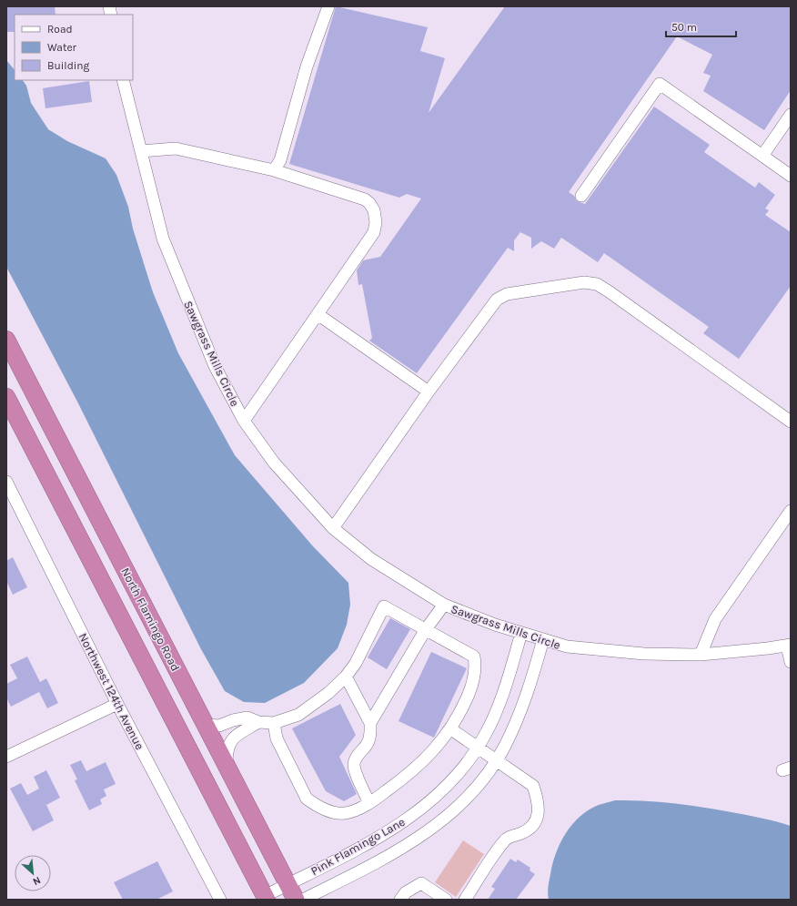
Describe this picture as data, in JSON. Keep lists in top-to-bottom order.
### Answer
{
  "streets": {
    "highway": ["North Flamingo Road"],
    "street": ["Sawgrass Mills Circle", "Northwest 124th Avenue", "Pink Flamingo Lane"]
  },
  "crossings": [
    ["Sawgrass Mills Circle", "Pink Flamingo Lane"],
    ["North Flamingo Road", "Pink Flamingo Lane"]
  ],
  "legend": ["Road", "Water", "Building"],
  "scale_bar": "50 m",
  "north": "bottom right"
}
